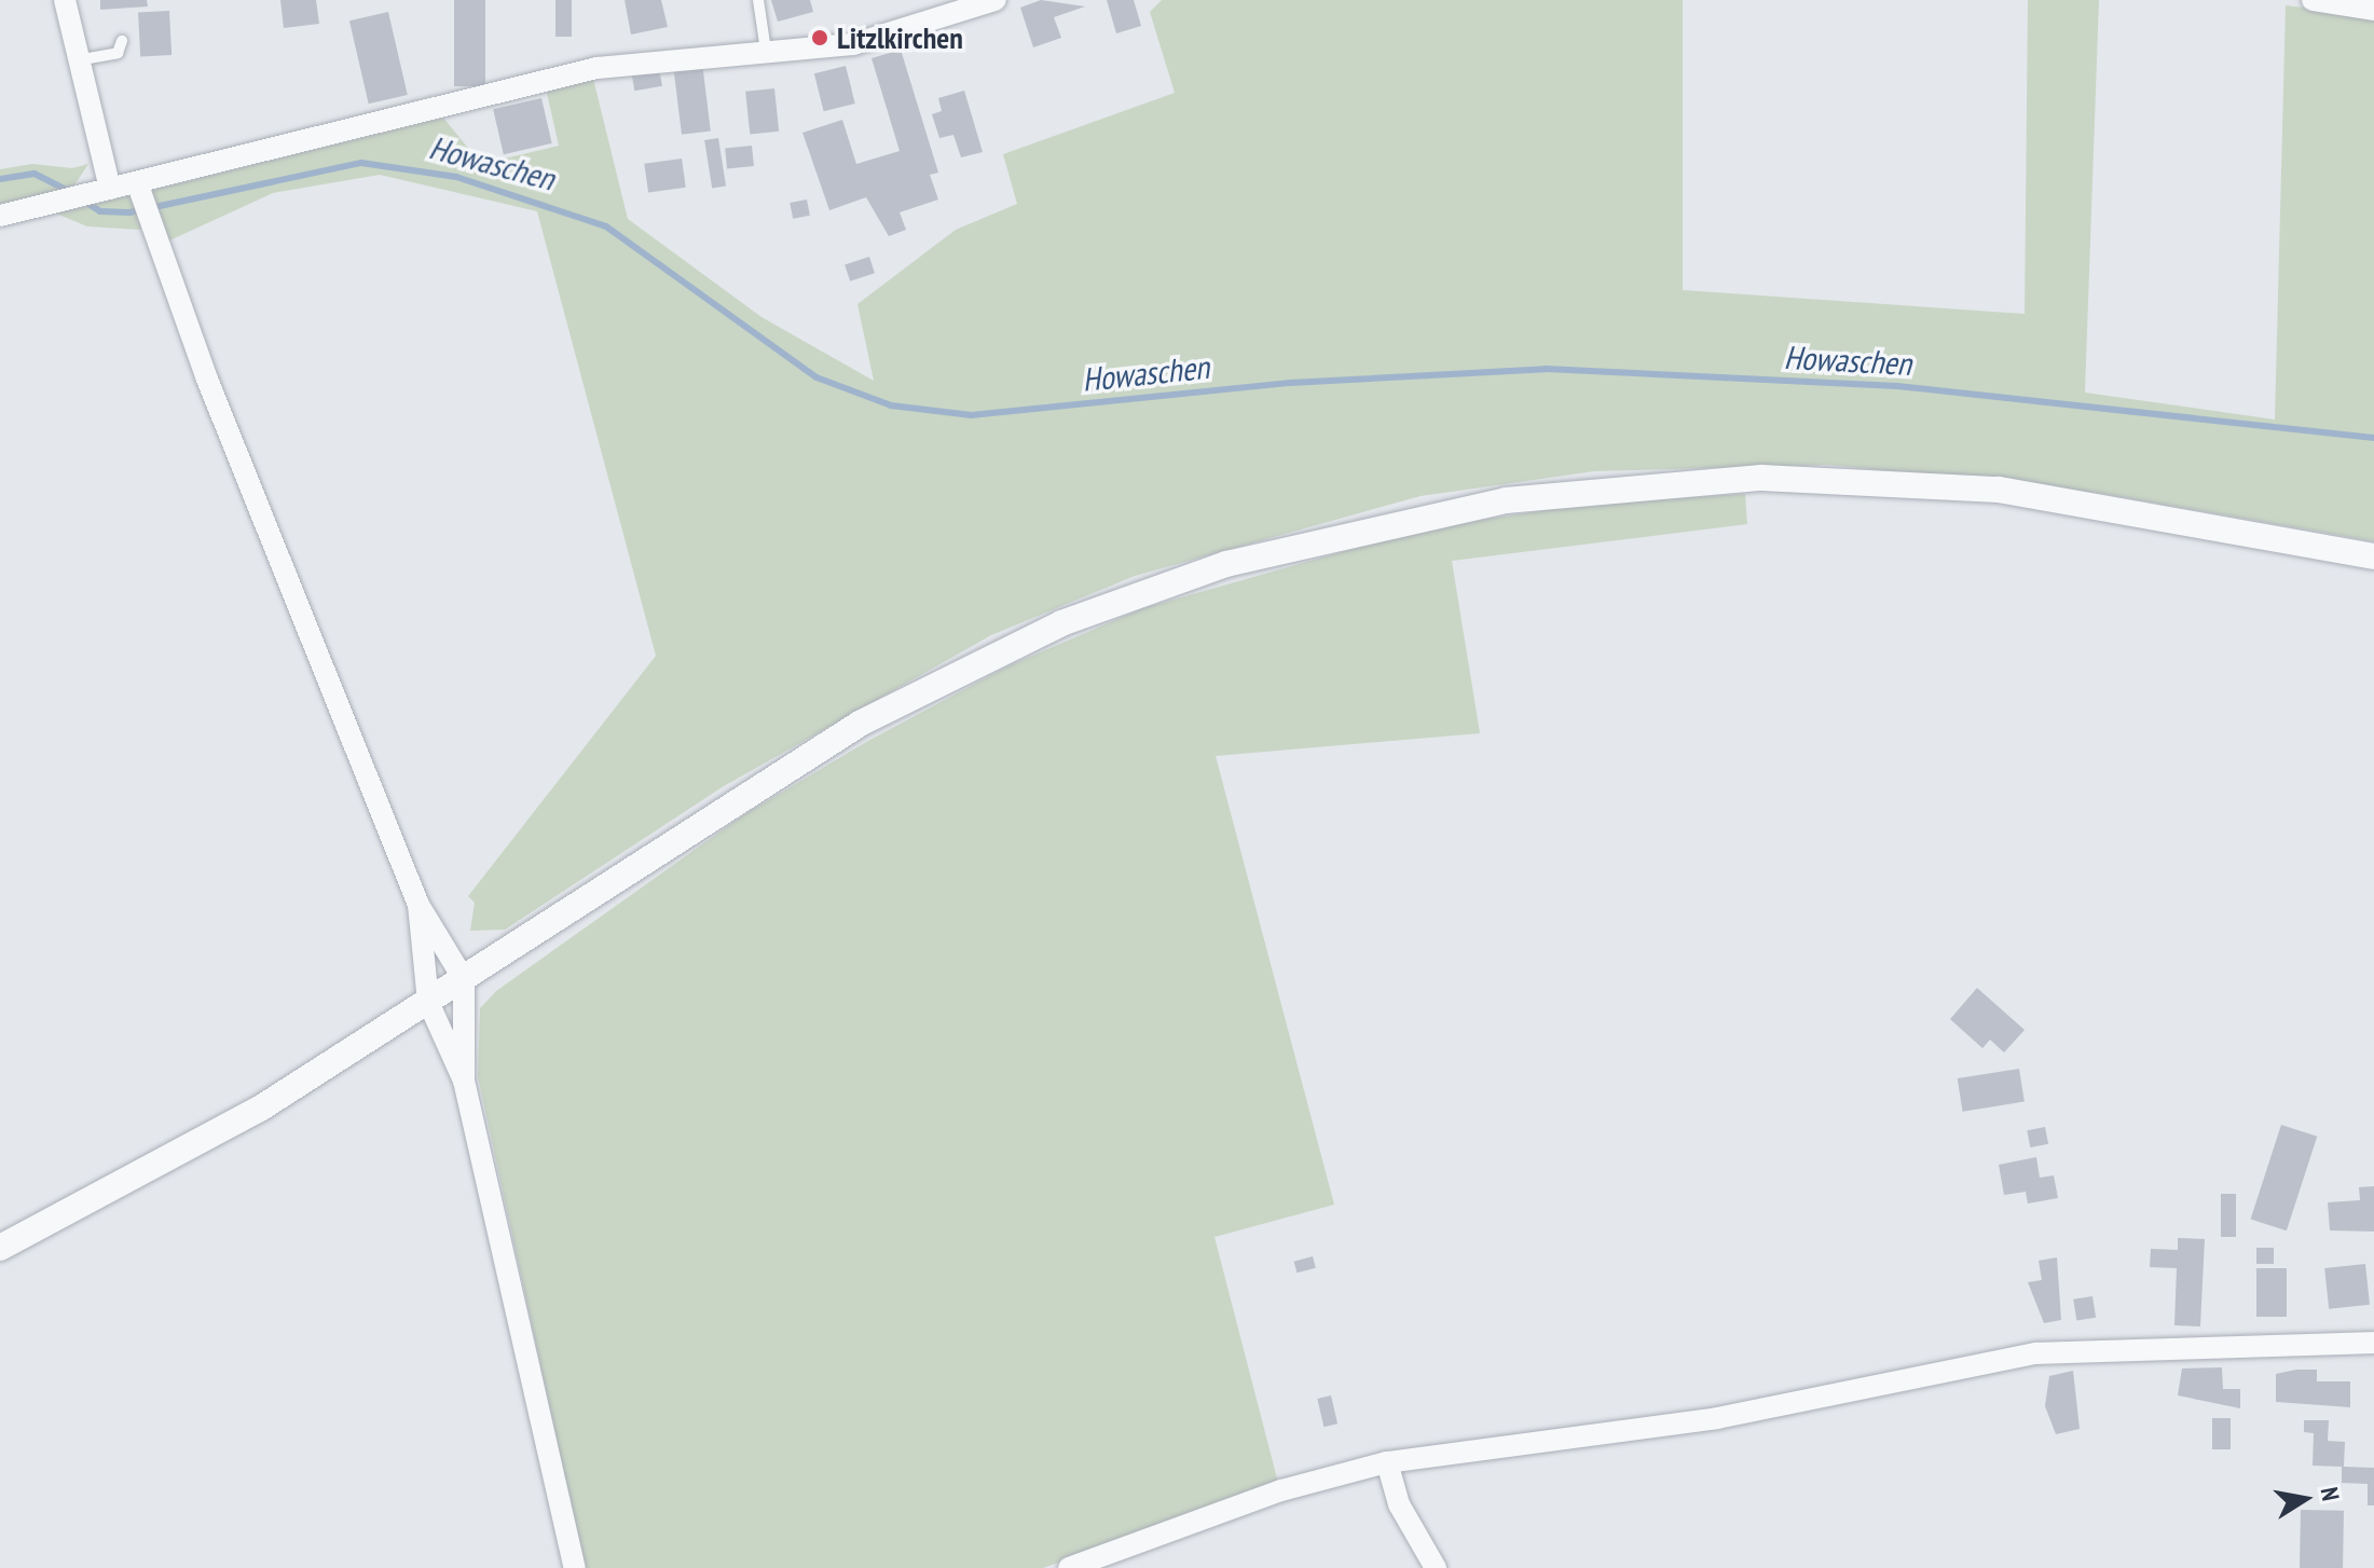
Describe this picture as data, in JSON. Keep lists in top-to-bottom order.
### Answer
{
  "water": ["Howaschen"],
  "places": ["Litzlkirchen"],
  "north": "right"
}
